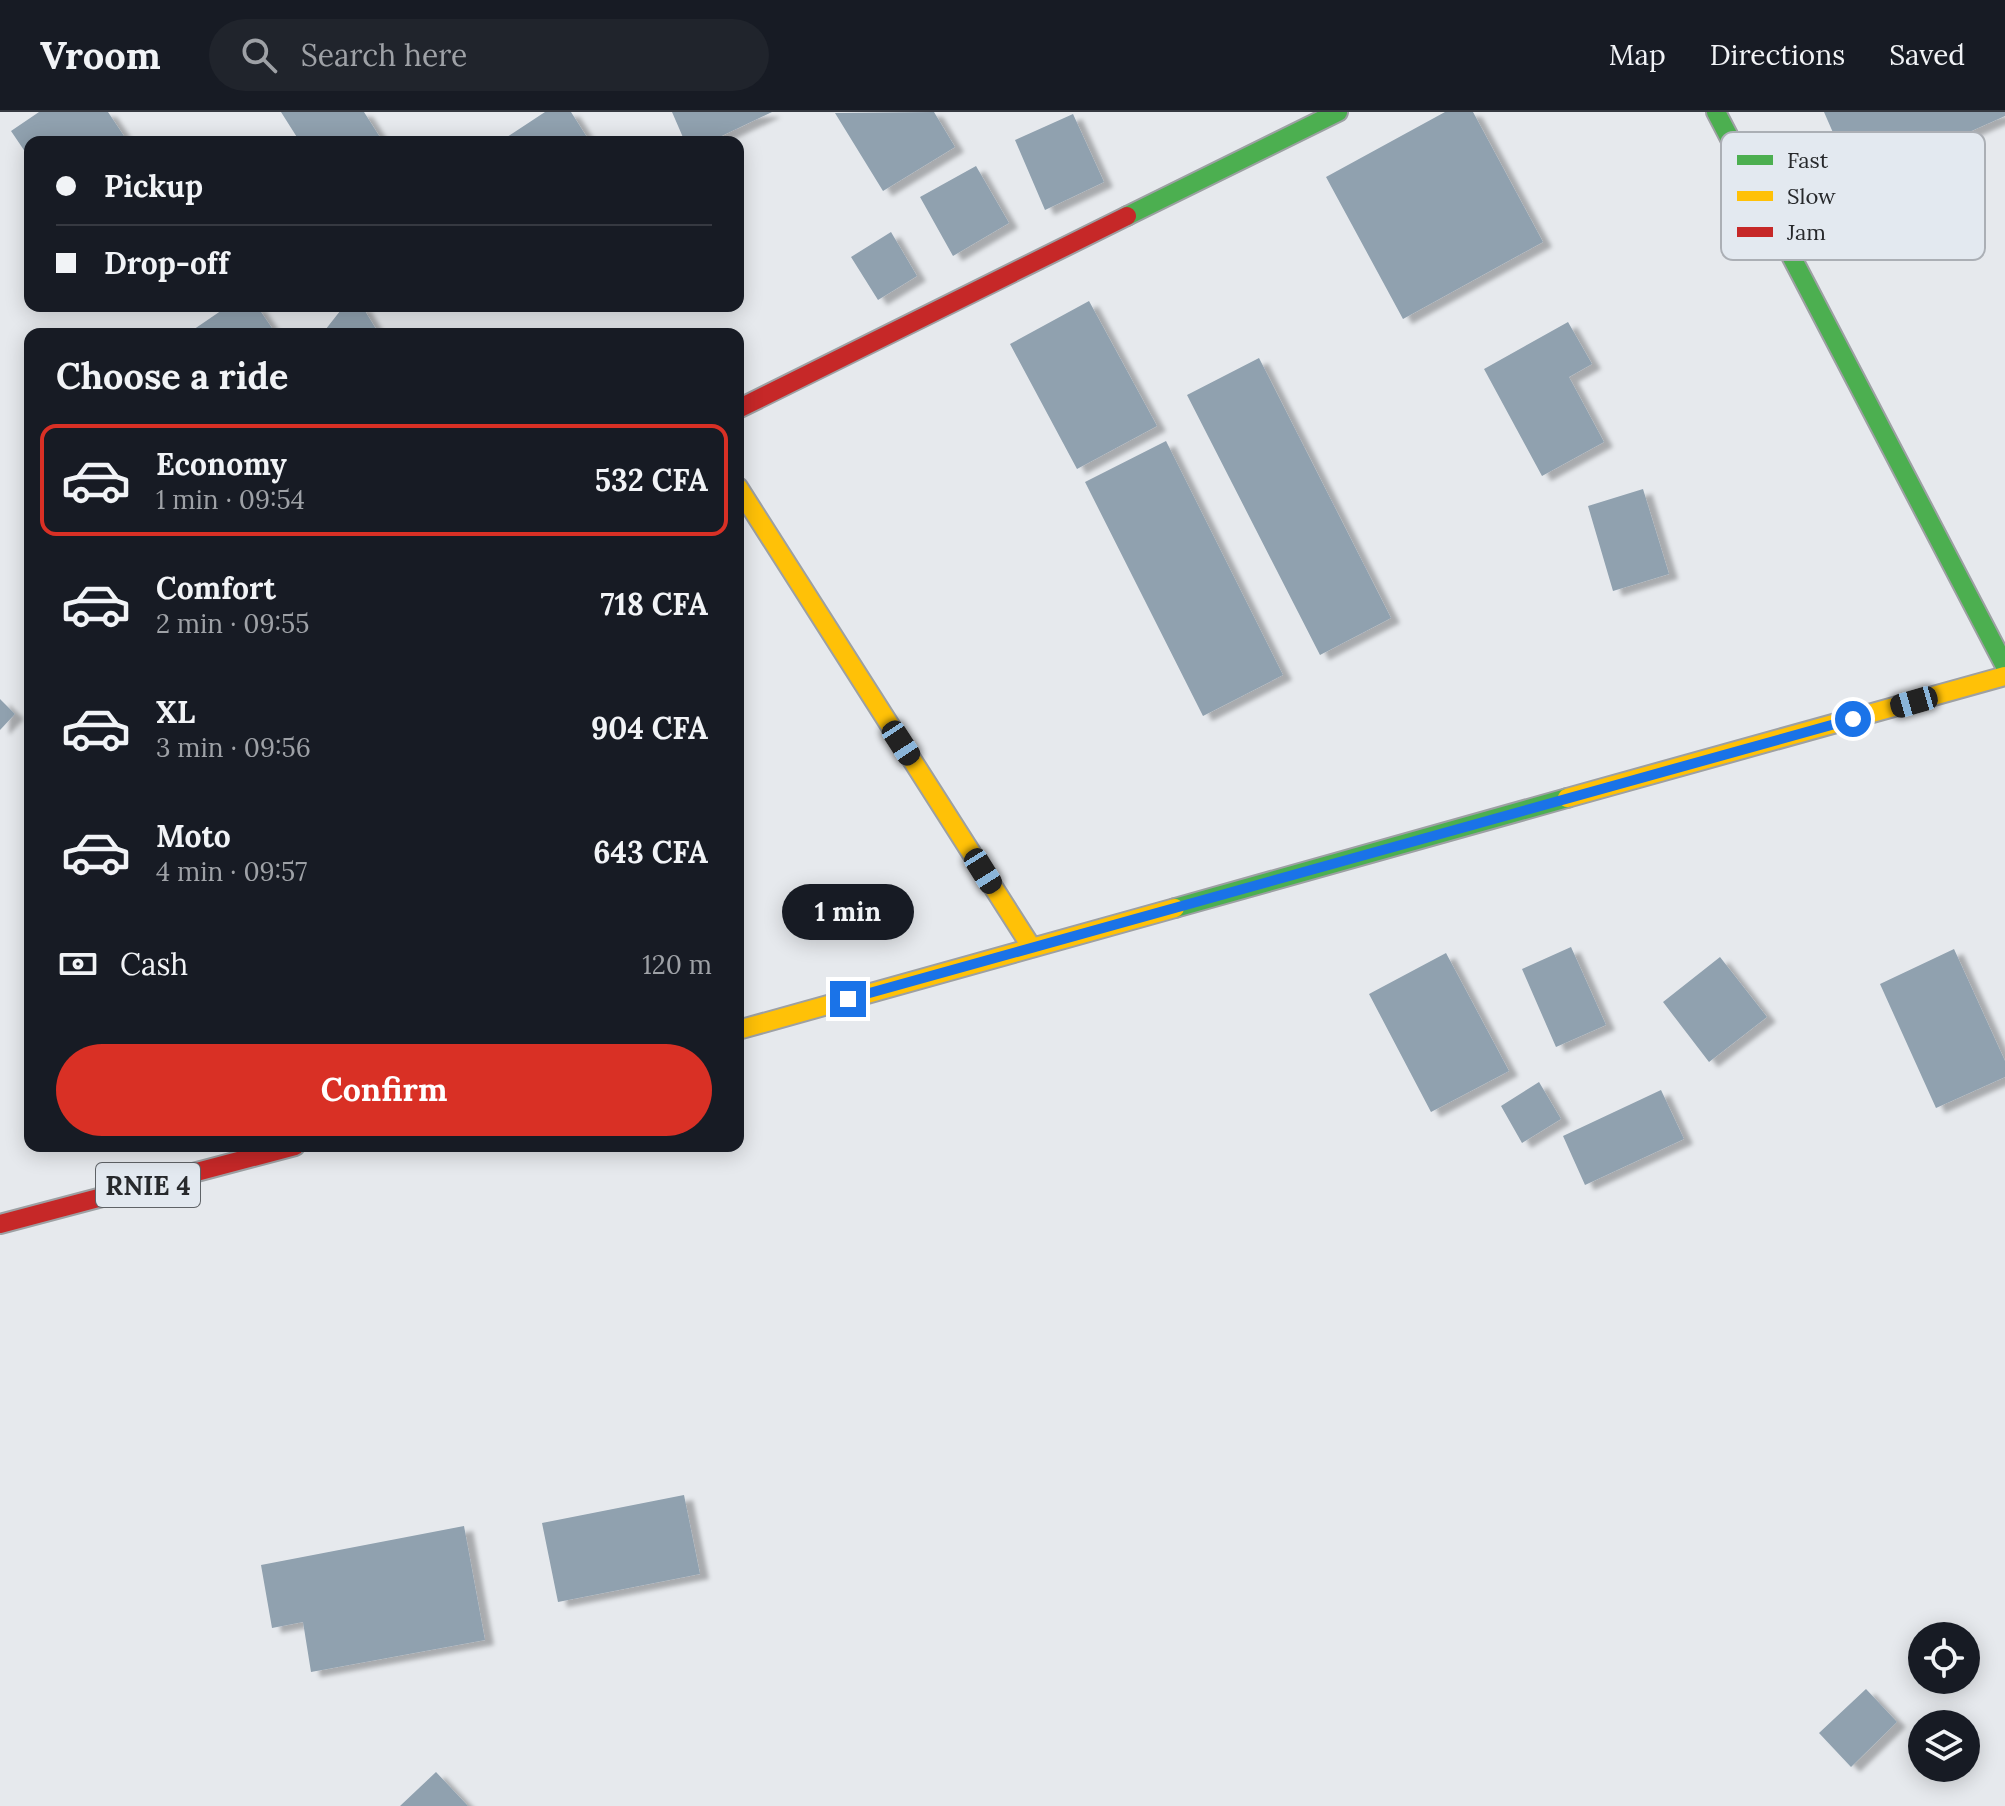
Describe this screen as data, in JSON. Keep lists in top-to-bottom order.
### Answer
{
  "streets": {
    "street": ["RNIE 4"]
  },
  "legend": ["Fast", "Slow", "Jam"],
  "page": {
    "header": "Vroom",
    "search": "Search here",
    "nav": ["Map", "Directions", "Saved"],
    "banner": ["Pickup", "Drop-off"],
    "heading": "Choose a ride",
    "list": [
      {
        "name": "Economy",
        "note": "1 min · 09:54",
        "value": "532 CFA"
      },
      {
        "name": "Comfort",
        "note": "2 min · 09:55",
        "value": "718 CFA"
      },
      {
        "name": "XL",
        "note": "3 min · 09:56",
        "value": "904 CFA"
      },
      {
        "name": "Moto",
        "note": "4 min · 09:57",
        "value": "643 CFA"
      }
    ],
    "bubble": "1 min",
    "pay": ["Cash", "120 m"],
    "buttons": "Confirm"
  }
}
